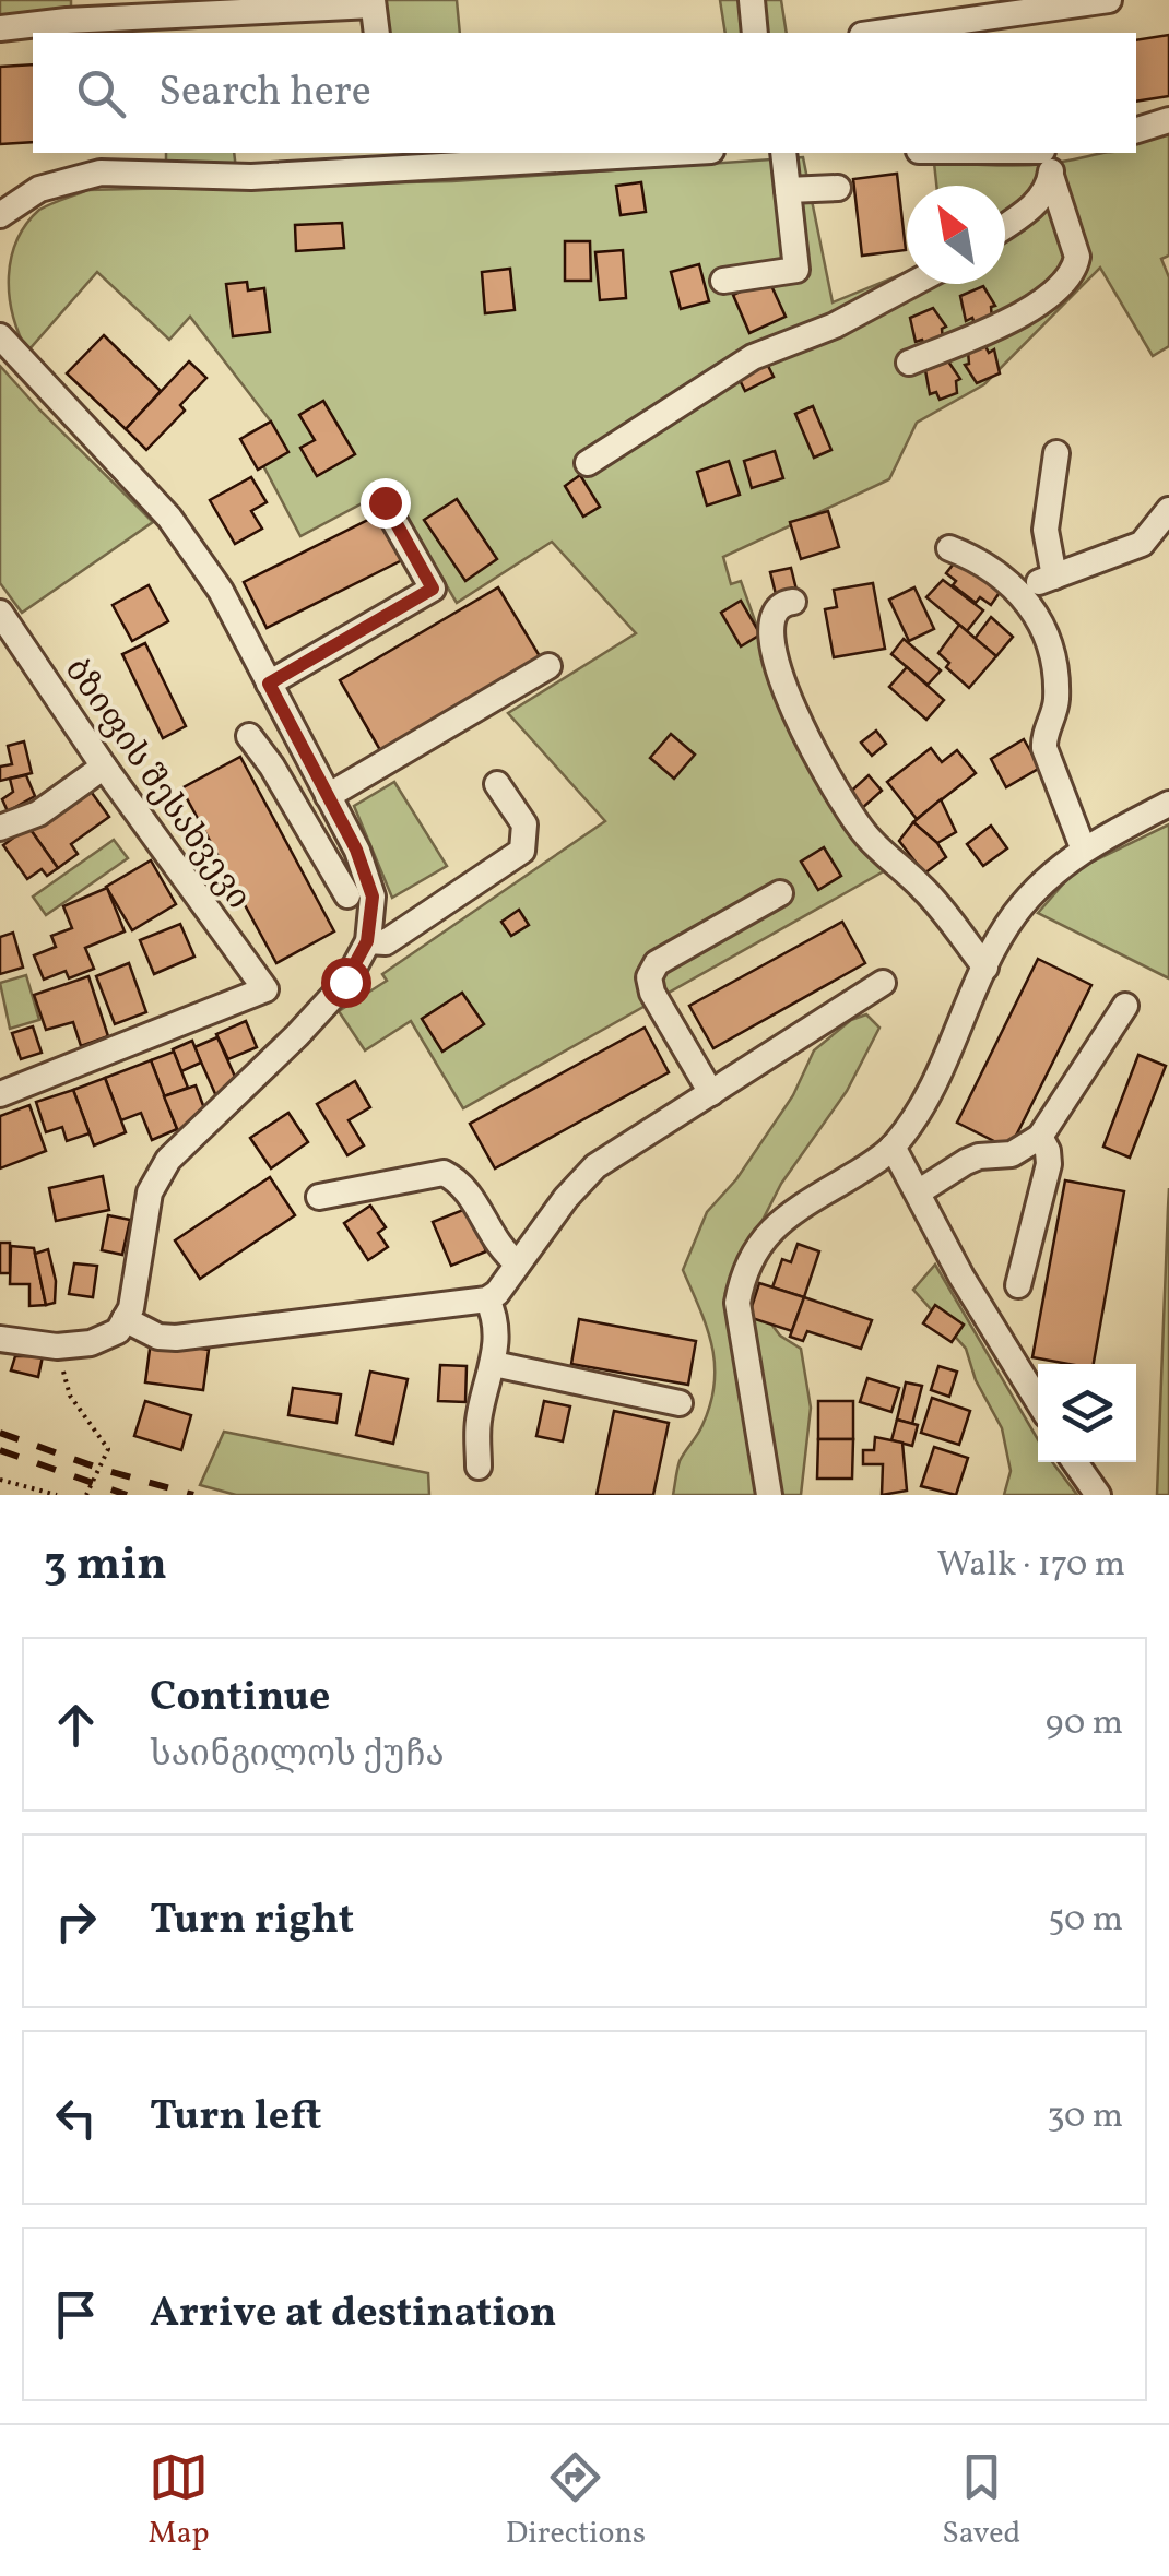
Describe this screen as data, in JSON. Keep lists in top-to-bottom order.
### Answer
{
  "streets": {
    "street": ["ბზიფის შესახვევი"]
  },
  "north": "top left",
  "page": {
    "search": "Search here",
    "heading": ["3 min", "Walk · 170 m"],
    "list": [
      ["Continue", "საინგილოს ქუჩა", "90 m"],
      ["Turn right", "50 m"],
      ["Turn left", "30 m"],
      "Arrive at destination"
    ],
    "nav": ["Map", "Directions", "Saved"]
  }
}
